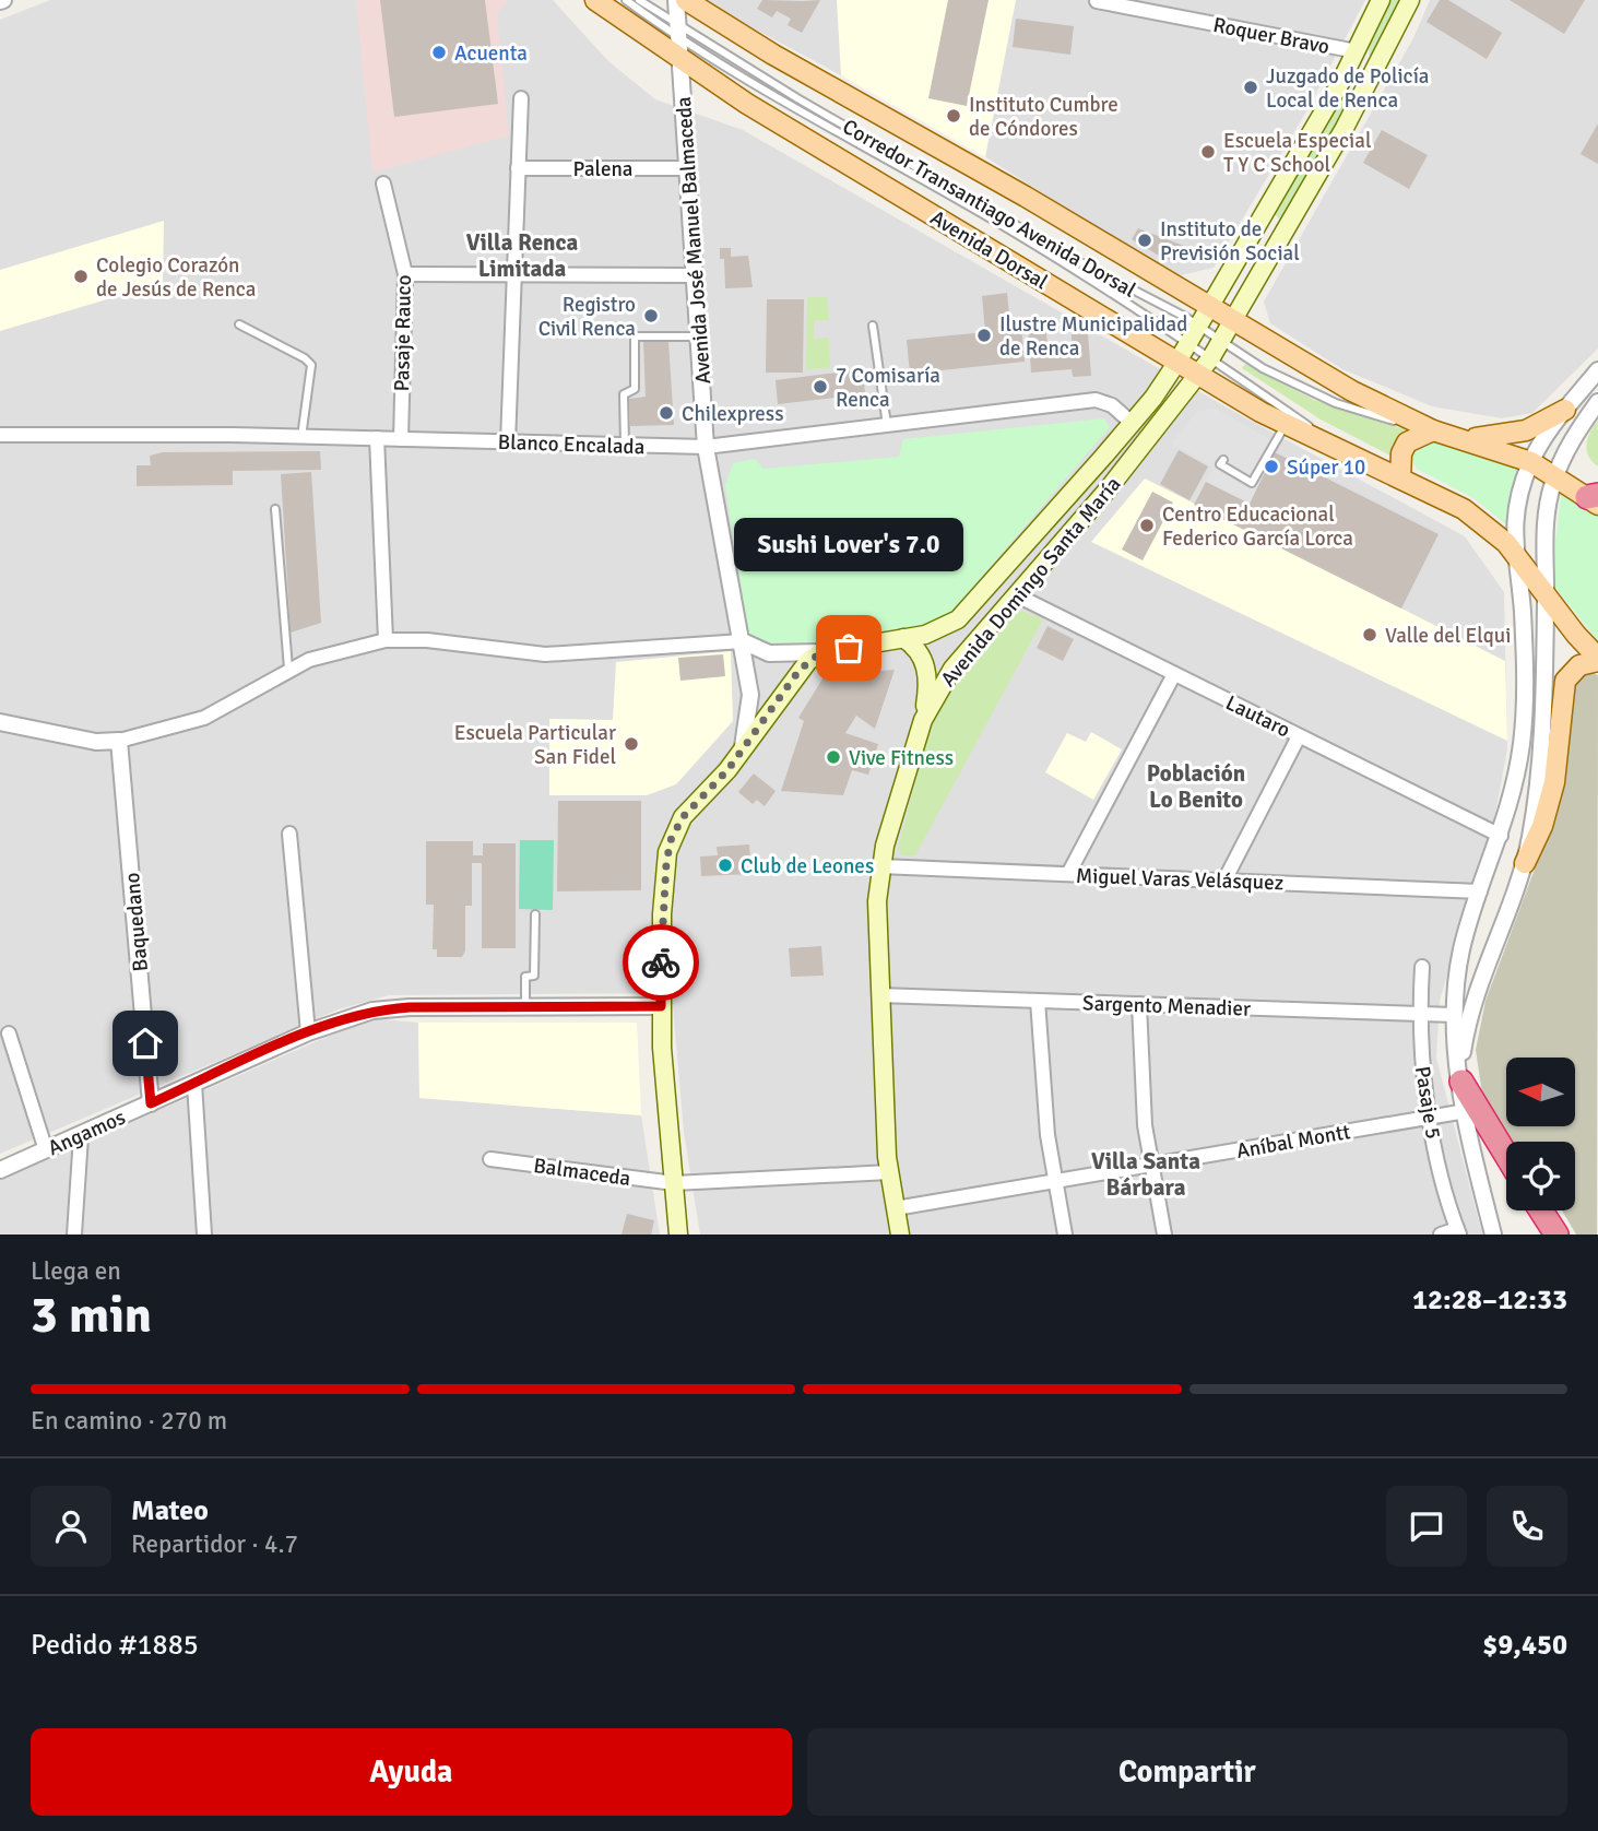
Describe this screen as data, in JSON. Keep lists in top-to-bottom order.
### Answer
{
  "streets": {
    "main road": ["Avenida Dorsal", "Avenida Domingo Santa María"],
    "street": [
      "Roquer Bravo",
      "Palena",
      "Avenida José Manuel Balmaceda",
      "Pasaje Rauco",
      "Blanco Encalada",
      "Lautaro",
      "Miguel Varas Velásquez",
      "Baquedano",
      "Sargento Menadier",
      "Pasaje 5",
      "Angamos",
      "Aníbal Montt",
      "Balmaceda"
    ],
    "lane": ["Corredor Transantiago Avenida Dorsal"]
  },
  "crossings": [
    ["Roquer Bravo", "Avenida Domingo Santa María"],
    ["Palena", "Avenida José Manuel Balmaceda"],
    ["Corredor Transantiago Avenida Dorsal", "Avenida José Manuel Balmaceda"],
    ["Corredor Transantiago Avenida Dorsal", "Avenida Dorsal"],
    ["Corredor Transantiago Avenida Dorsal", "Avenida Domingo Santa María"],
    ["Avenida José Manuel Balmaceda", "Avenida Dorsal"],
    ["Avenida José Manuel Balmaceda", "Blanco Encalada"],
    ["Avenida Dorsal", "Avenida Domingo Santa María"],
    ["Pasaje Rauco", "Blanco Encalada"],
    ["Blanco Encalada", "Avenida Domingo Santa María"],
    ["Avenida Domingo Santa María", "Lautaro"],
    ["Avenida Domingo Santa María", "Miguel Varas Velásquez"],
    ["Avenida Domingo Santa María", "Sargento Menadier"],
    ["Avenida Domingo Santa María", "Aníbal Montt"],
    ["Baquedano", "Angamos"],
    ["Sargento Menadier", "Pasaje 5"],
    ["Pasaje 5", "Aníbal Montt"]
  ],
  "districts": ["Villa Renca Limitada", "Población Lo Benito", "Villa Santa Bárbara"],
  "places": [
    "Acuenta",
    "Juzgado de Policía Local de Renca",
    "Instituto Cumbre de Cóndores",
    "Escuela Especial T Y C School",
    "Instituto de Previsión Social",
    "Colegio Corazón de Jesús de Renca",
    "Registro Civil Renca",
    "Ilustre Municipalidad de Renca",
    "7 Comisaría Renca",
    "Chilexpress",
    "Súper 10",
    "Centro Educacional Federico García Lorca",
    "Valle del Elqui",
    "Sushi Lover's 7.0",
    "Escuela Particular San Fidel",
    "Vive Fitness",
    "Club de Leones"
  ],
  "north": "left",
  "page": {
    "bubble": "Sushi Lover's 7.0",
    "heading": ["3 min", "Llega en", "12:28–12:33"],
    "panel": [
      "Mateo",
      "Repartidor · 4.7",
      "Pedido #1885",
      "$9,450"
    ],
    "bar": "En camino · 270 m",
    "buttons": ["Ayuda", "Compartir"]
  }
}
